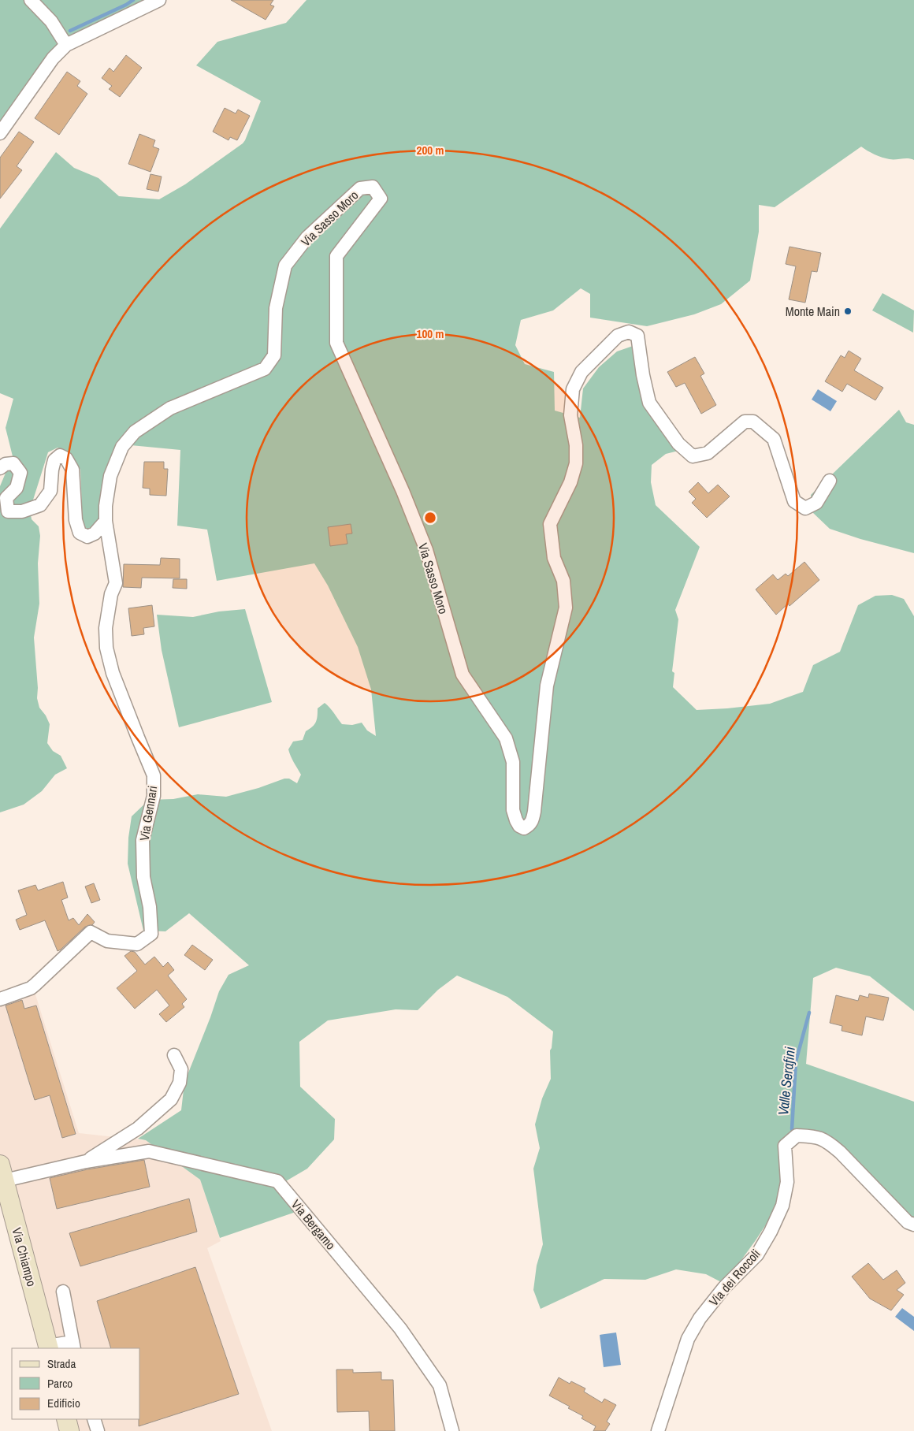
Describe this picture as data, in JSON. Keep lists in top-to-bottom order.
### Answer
{
  "streets": {
    "main road": ["Via Chiampo"],
    "street": [
      "Via Sasso Moro",
      "Via Gennari",
      "Via Bergamo",
      "Via dei Roccoli"
    ]
  },
  "crossings": [
    ["Via Sasso Moro", "Via Gennari"],
    ["Via Bergamo", "Via Chiampo"]
  ],
  "water": ["Valle Serafini"],
  "places": ["Monte Main"],
  "legend": ["Strada", "Parco", "Edificio"],
  "rings": ["200 m", "100 m"]
}
